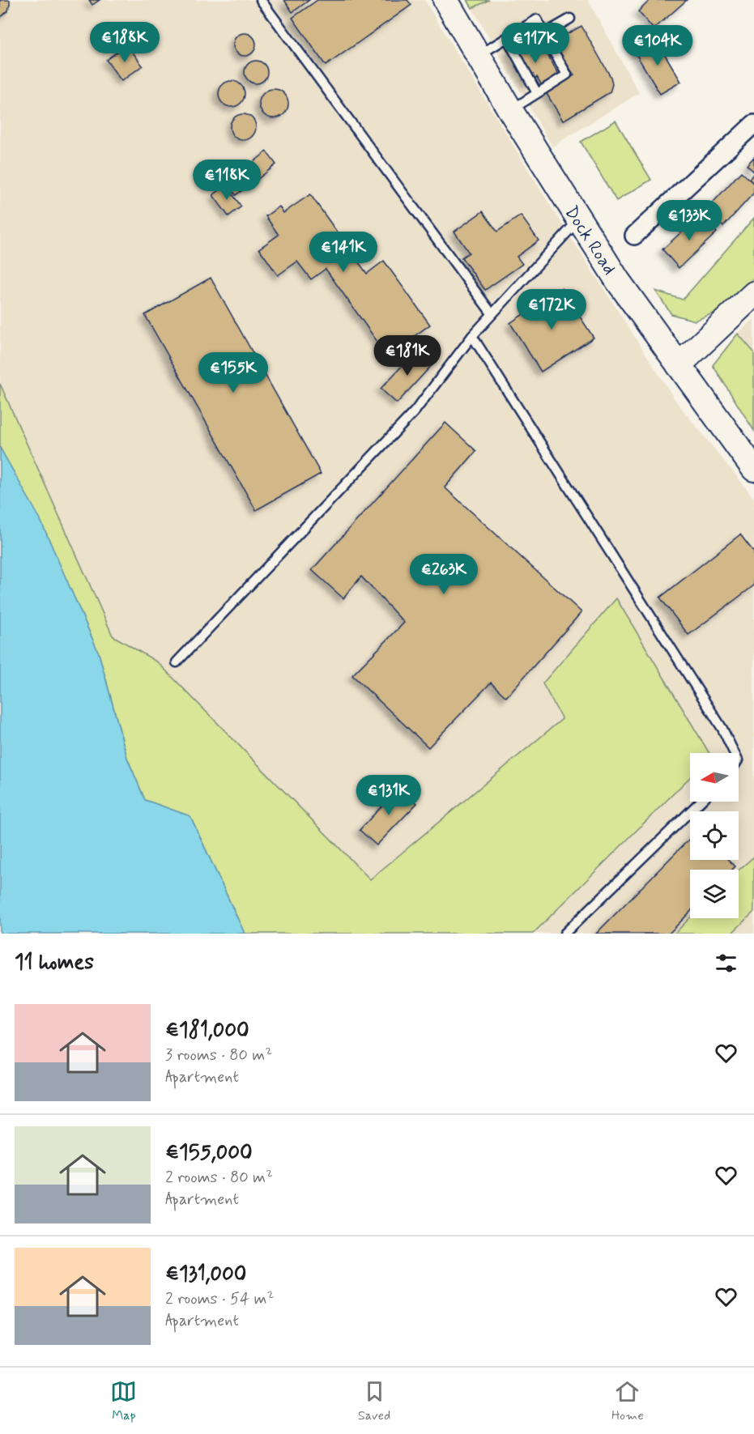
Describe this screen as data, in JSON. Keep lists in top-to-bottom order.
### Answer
{
  "streets": {
    "main road": ["Dock Road"]
  },
  "north": "left",
  "page": {
    "price": [
      "€188K",
      "€117K",
      "€104K",
      "€118K",
      "€133K",
      "€141K",
      "€172K",
      "€181K",
      "€155K",
      "€263K",
      "€131K"
    ],
    "heading": "11 homes",
    "list": [
      {
        "name": "€181,000",
        "note": "3 rooms · 80 m² · Apartment"
      },
      {
        "name": "€155,000",
        "note": "2 rooms · 80 m² · Apartment"
      },
      {
        "name": "€131,000",
        "note": "2 rooms · 54 m² · Apartment"
      }
    ],
    "tabs": ["Map", "Saved", "Home"]
  }
}
